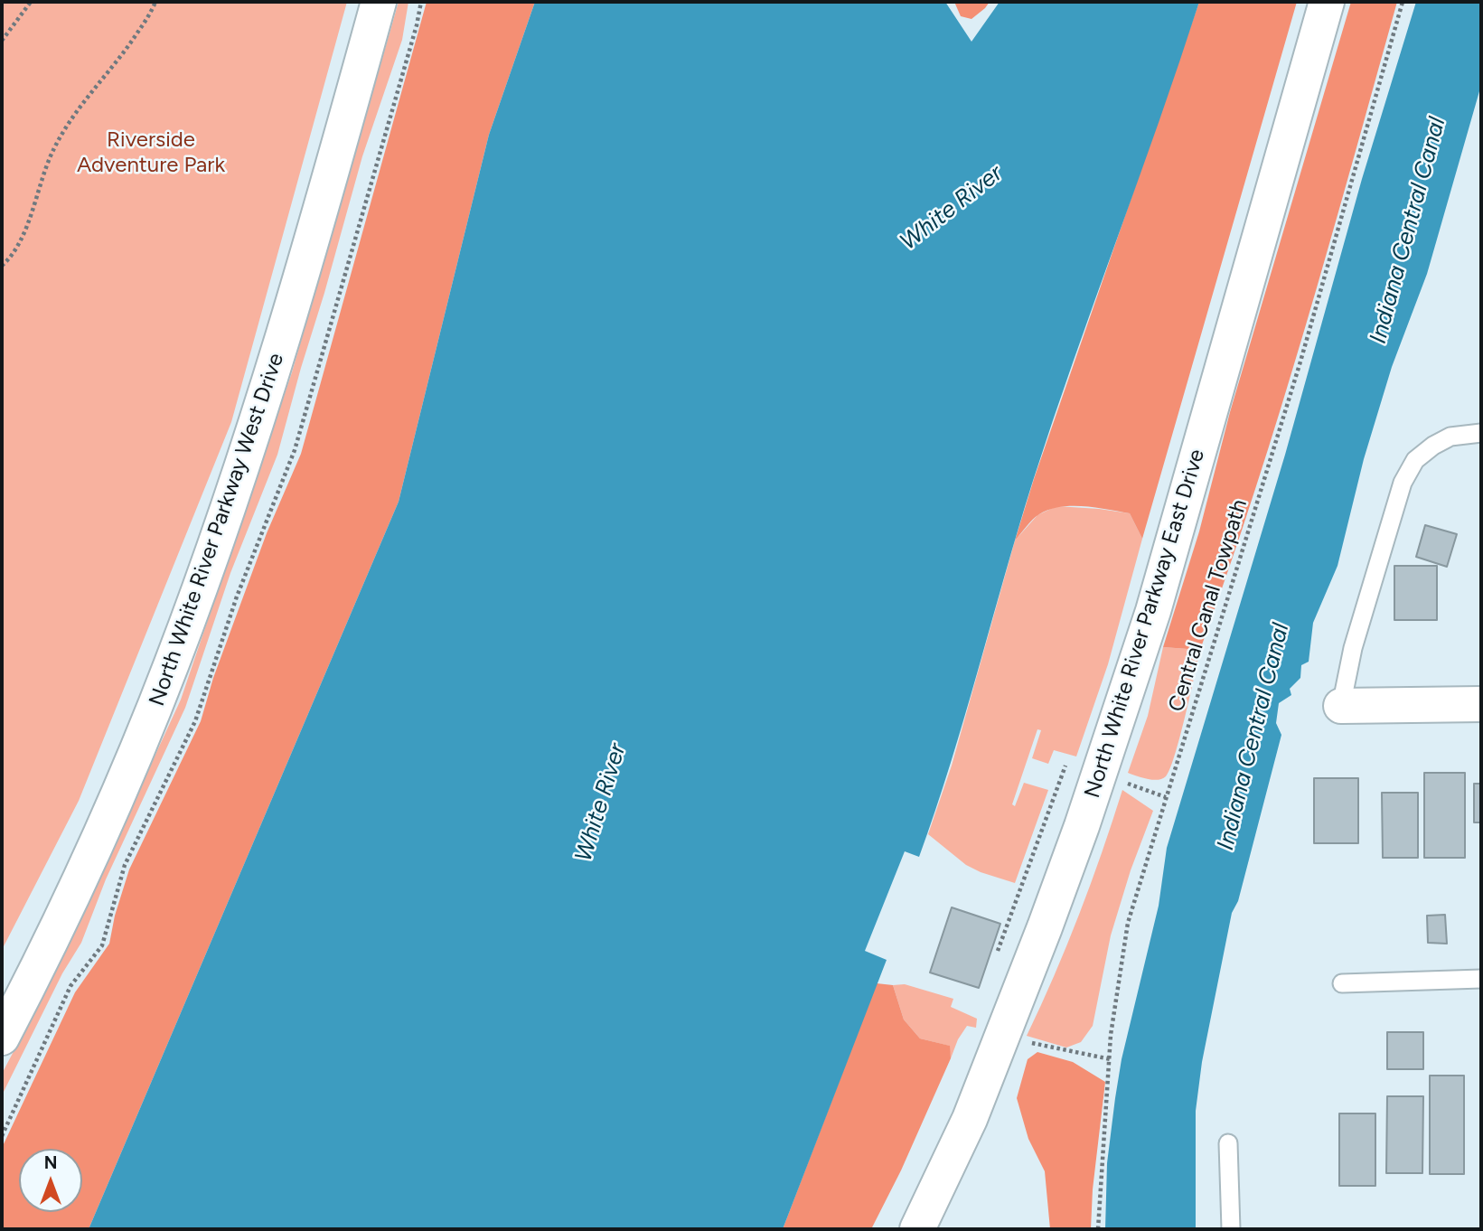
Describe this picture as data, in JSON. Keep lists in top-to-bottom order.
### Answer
{
  "streets": {
    "street": ["North White River Parkway West Drive", "North White River Parkway East Drive"],
    "path": ["Central Canal Towpath"]
  },
  "water": ["White River", "Indiana Central Canal"],
  "parks": ["Riverside Adventure Park"],
  "north": "top"
}
